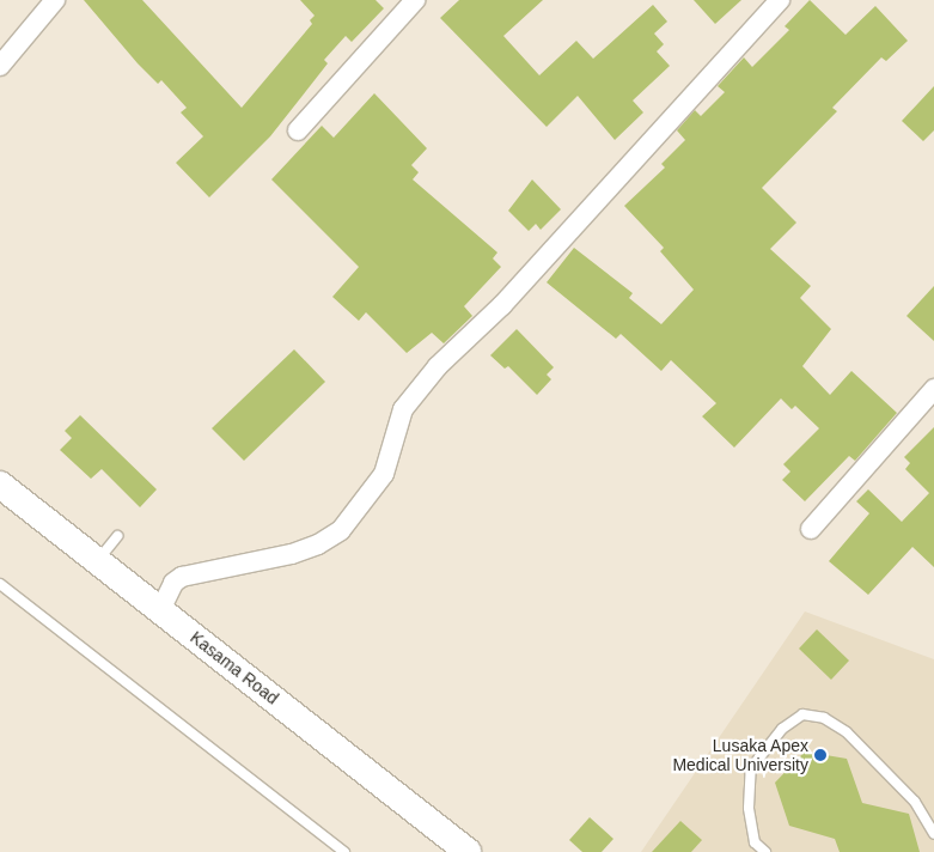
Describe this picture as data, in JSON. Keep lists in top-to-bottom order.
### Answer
{
  "streets": {
    "street": ["Kasama Road"]
  },
  "places": ["Lusaka Apex Medical University"]
}
